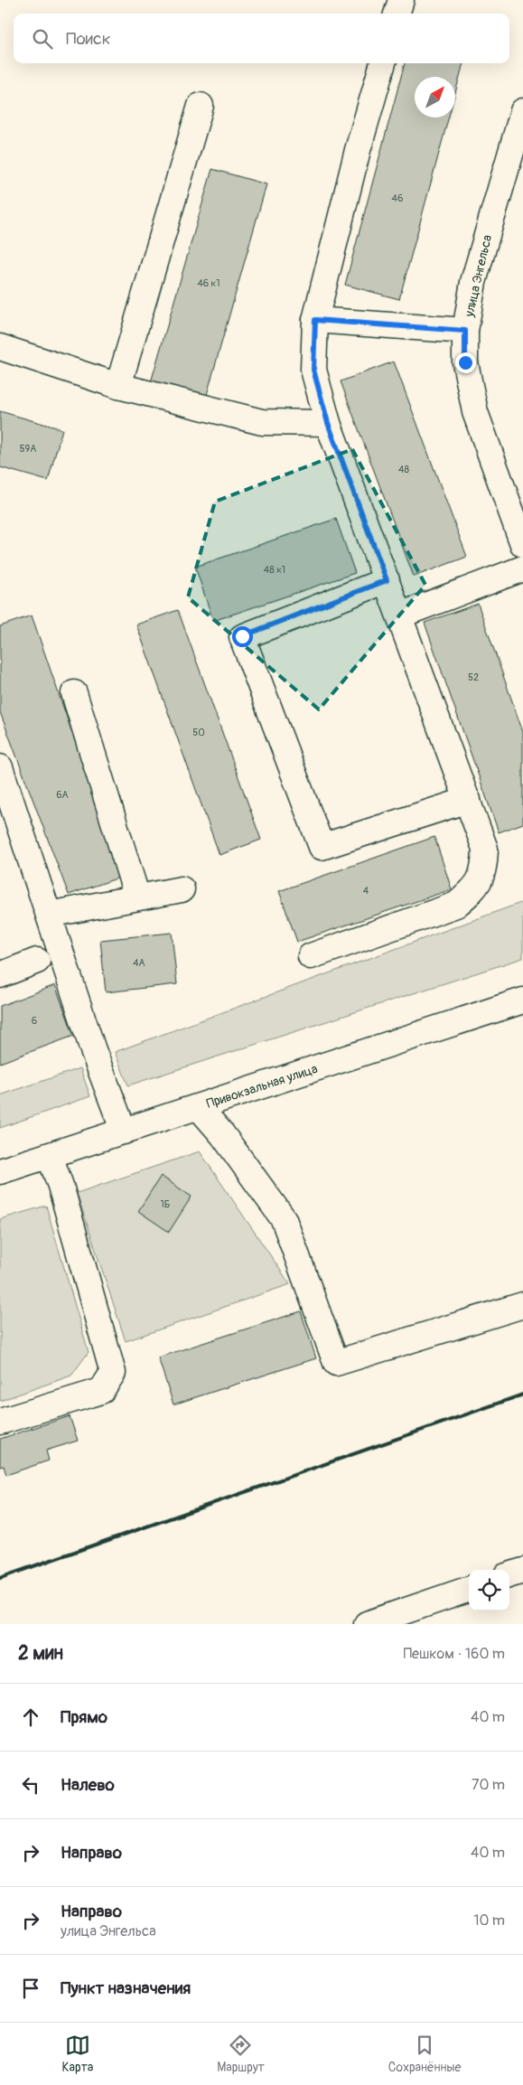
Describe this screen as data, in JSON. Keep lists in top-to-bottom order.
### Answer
{
  "streets": {
    "street": ["улица Энгельса", "Привокзальная улица"]
  },
  "house_numbers": [
    "46",
    "46 к1",
    "59А",
    "48",
    "48 к1",
    "52",
    "50",
    "6А",
    "4",
    "4А",
    "6",
    "1Б"
  ],
  "north": "top right",
  "page": {
    "search": "Поиск",
    "heading": ["2 мин", "Пешком · 160 m"],
    "list": [
      ["Прямо", "40 m"],
      ["Налево", "70 m"],
      ["Направо", "40 m"],
      ["Направо", "улица Энгельса", "10 m"],
      "Пункт назначения"
    ],
    "nav": ["Карта", "Маршрут", "Сохранённые"]
  }
}
